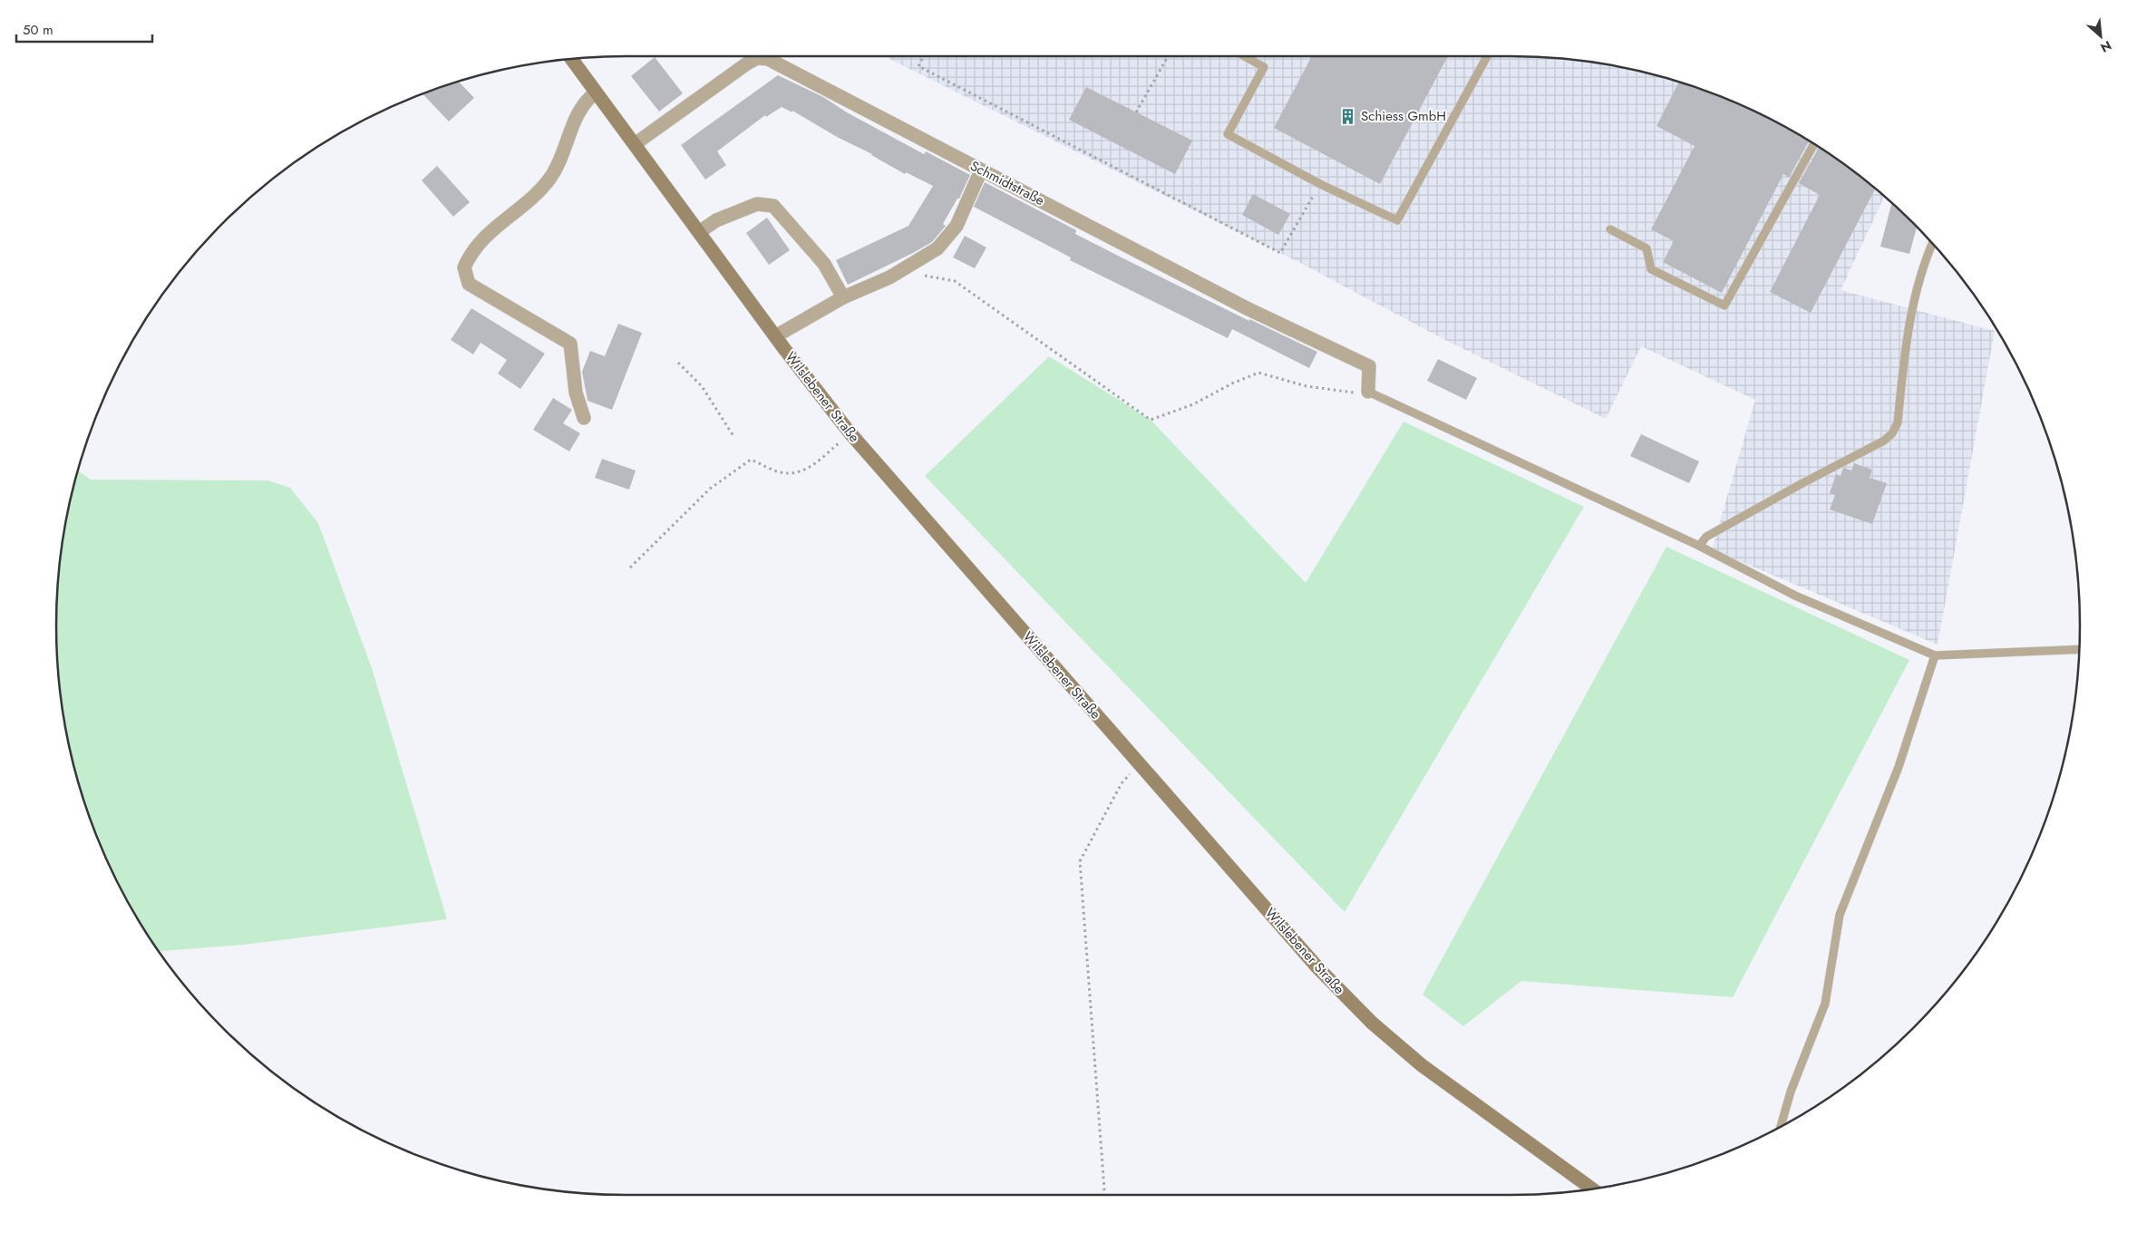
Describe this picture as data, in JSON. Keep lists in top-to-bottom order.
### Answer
{
  "streets": {
    "street": ["Schmidtstraße", "Wilslebener Straße"]
  },
  "crossings": [
    ["Schmidtstraße", "Wilslebener Straße"]
  ],
  "places": {
    "building": ["Schiess GmbH"]
  },
  "scale_bar": "50 m",
  "north": "bottom right"
}
